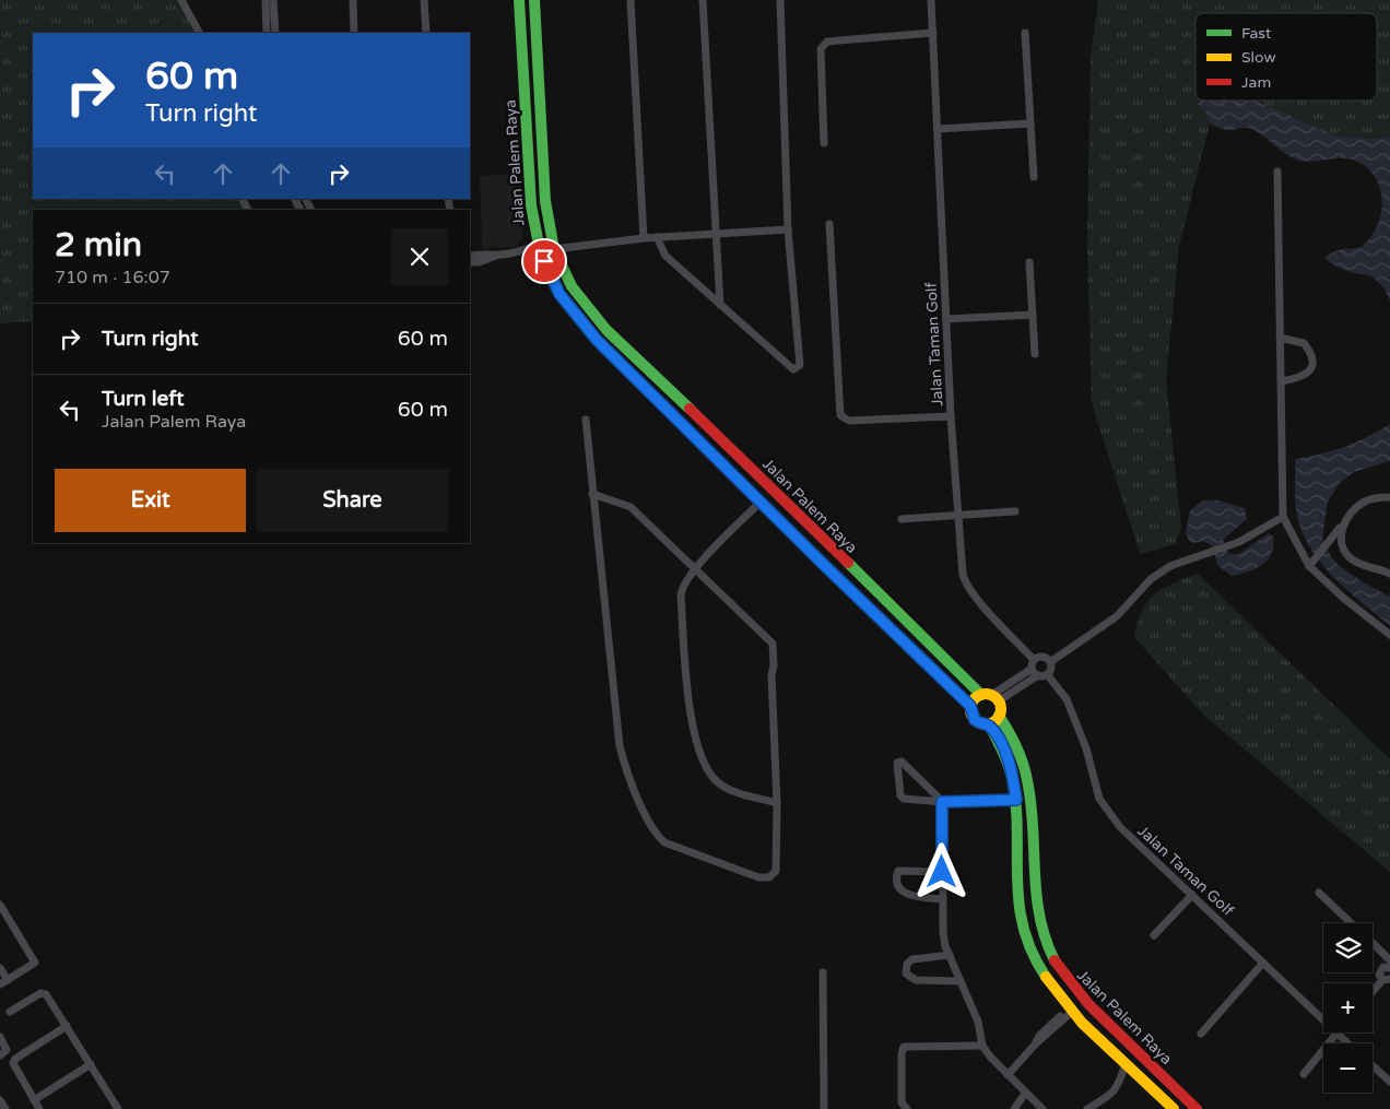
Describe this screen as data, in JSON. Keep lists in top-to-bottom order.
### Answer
{
  "streets": {
    "street": ["Jalan Palem Raya", "Jalan Taman Golf"]
  },
  "legend": ["Fast", "Slow", "Jam"],
  "page": {
    "turn": ["60 m", "Turn right"],
    "heading": ["2 min", "710 m · 16:07"],
    "list": [
      {
        "name": "Turn right",
        "value": "60 m"
      },
      {
        "name": "Turn left",
        "note": "Jalan Palem Raya",
        "value": "60 m"
      }
    ],
    "buttons": ["Exit", "Share"],
    "map_buttons": ["+", "−"]
  }
}
